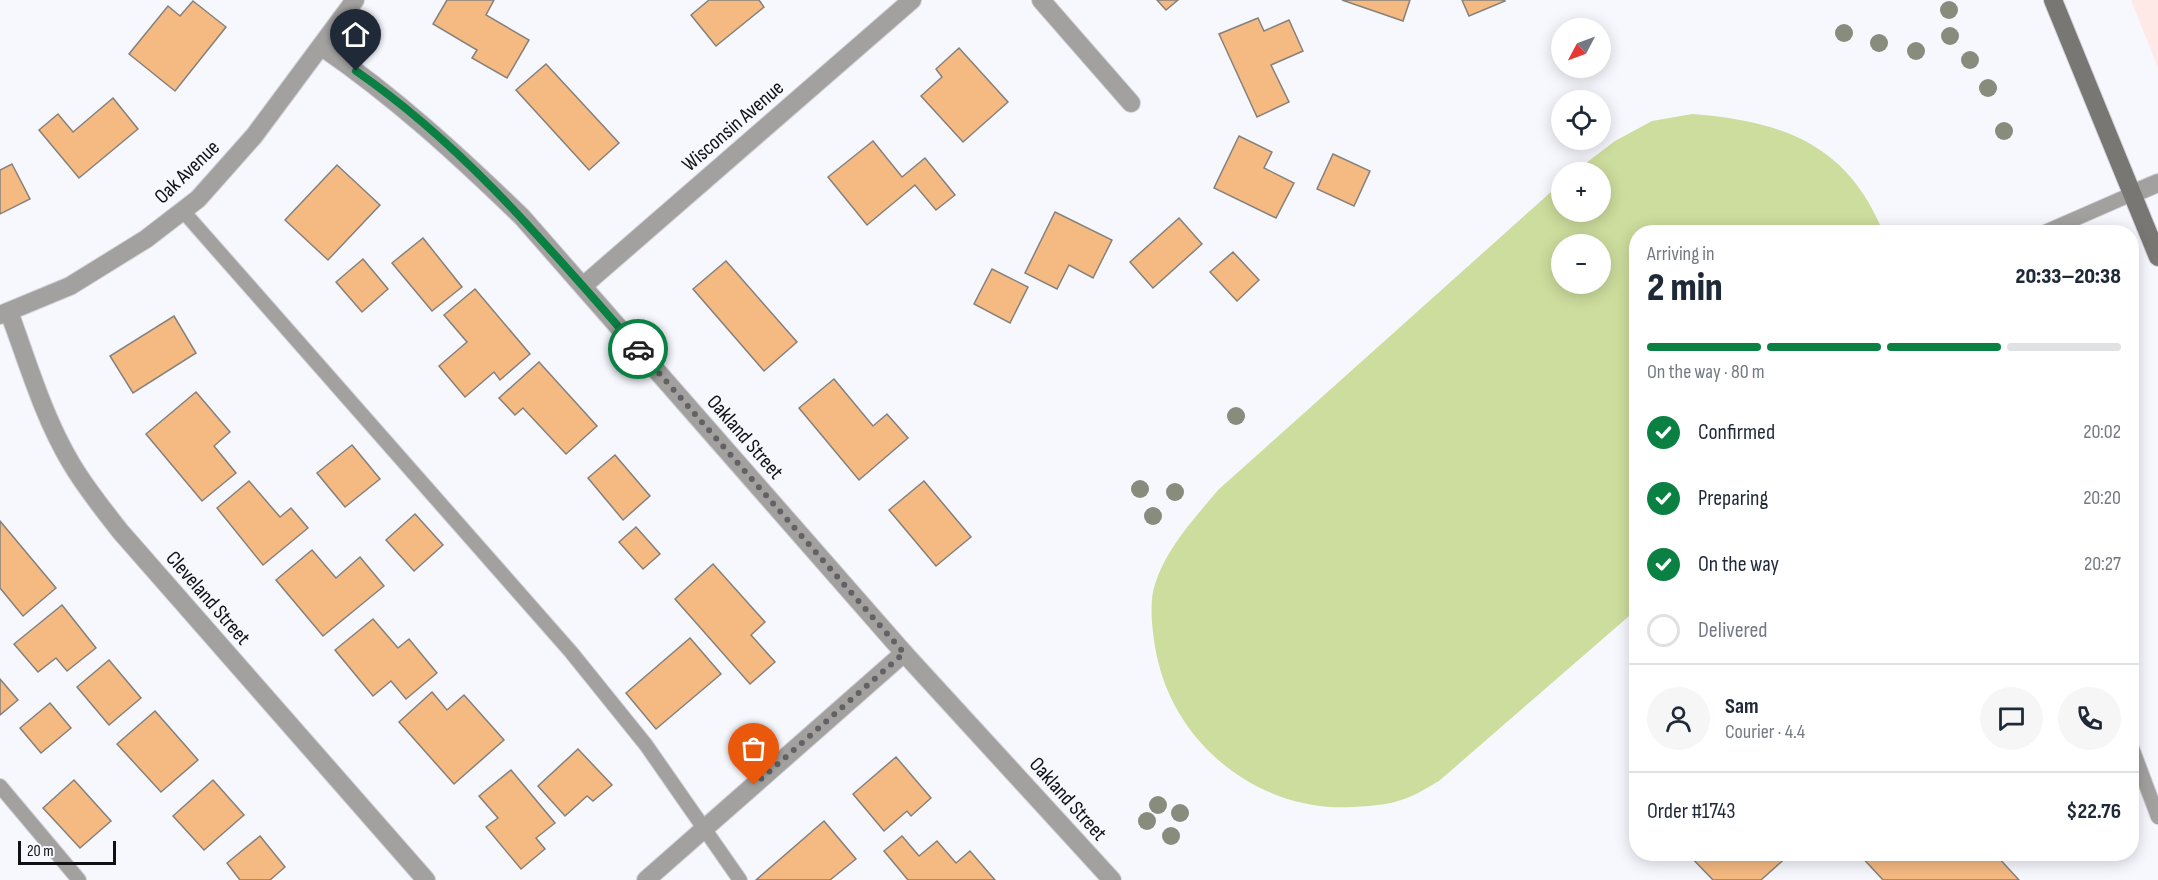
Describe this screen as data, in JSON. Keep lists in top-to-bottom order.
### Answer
{
  "streets": {
    "street": [
      "Wisconsin Avenue",
      "Oak Avenue",
      "Oakland Street",
      "Cleveland Street"
    ]
  },
  "crossings": [
    ["Wisconsin Avenue", "Oakland Street"],
    ["Oak Avenue", "Oakland Street"],
    ["Oak Avenue", "Cleveland Street"]
  ],
  "scale_bar": "20 m",
  "north": "bottom left",
  "page": {
    "map_buttons": ["+", "−"],
    "heading": ["2 min", "Arriving in", "20:33–20:38"],
    "panel": [
      "Sam",
      "Courier · 4.4",
      "Order #1743",
      "$22.76"
    ],
    "bar": "On the way · 80 m",
    "list": [
      ["Confirmed", "20:02"],
      ["Preparing", "20:20"],
      ["On the way", "20:27"],
      "Delivered"
    ],
    "scale": "20 m"
  }
}
